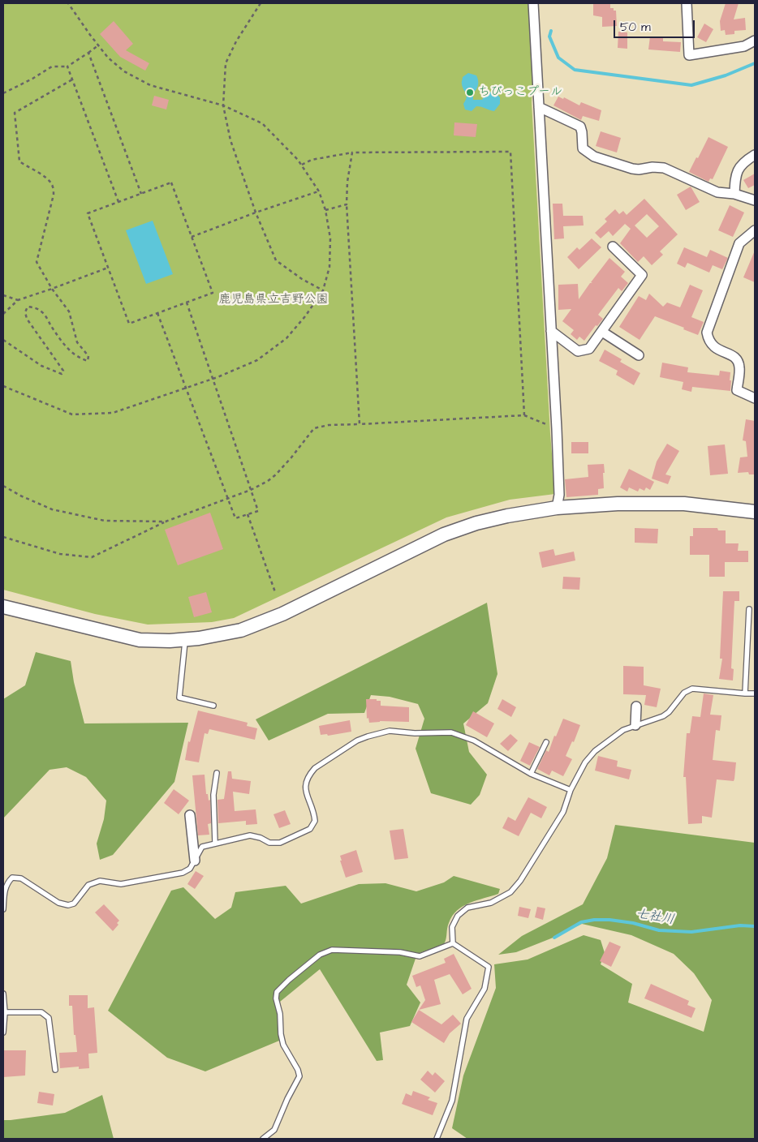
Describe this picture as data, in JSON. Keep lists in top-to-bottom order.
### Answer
{
  "water": ["七社川"],
  "parks": ["鹿児島県立吉野公園"],
  "places": ["ちびっこプール"],
  "scale_bar": "50 m"
}
